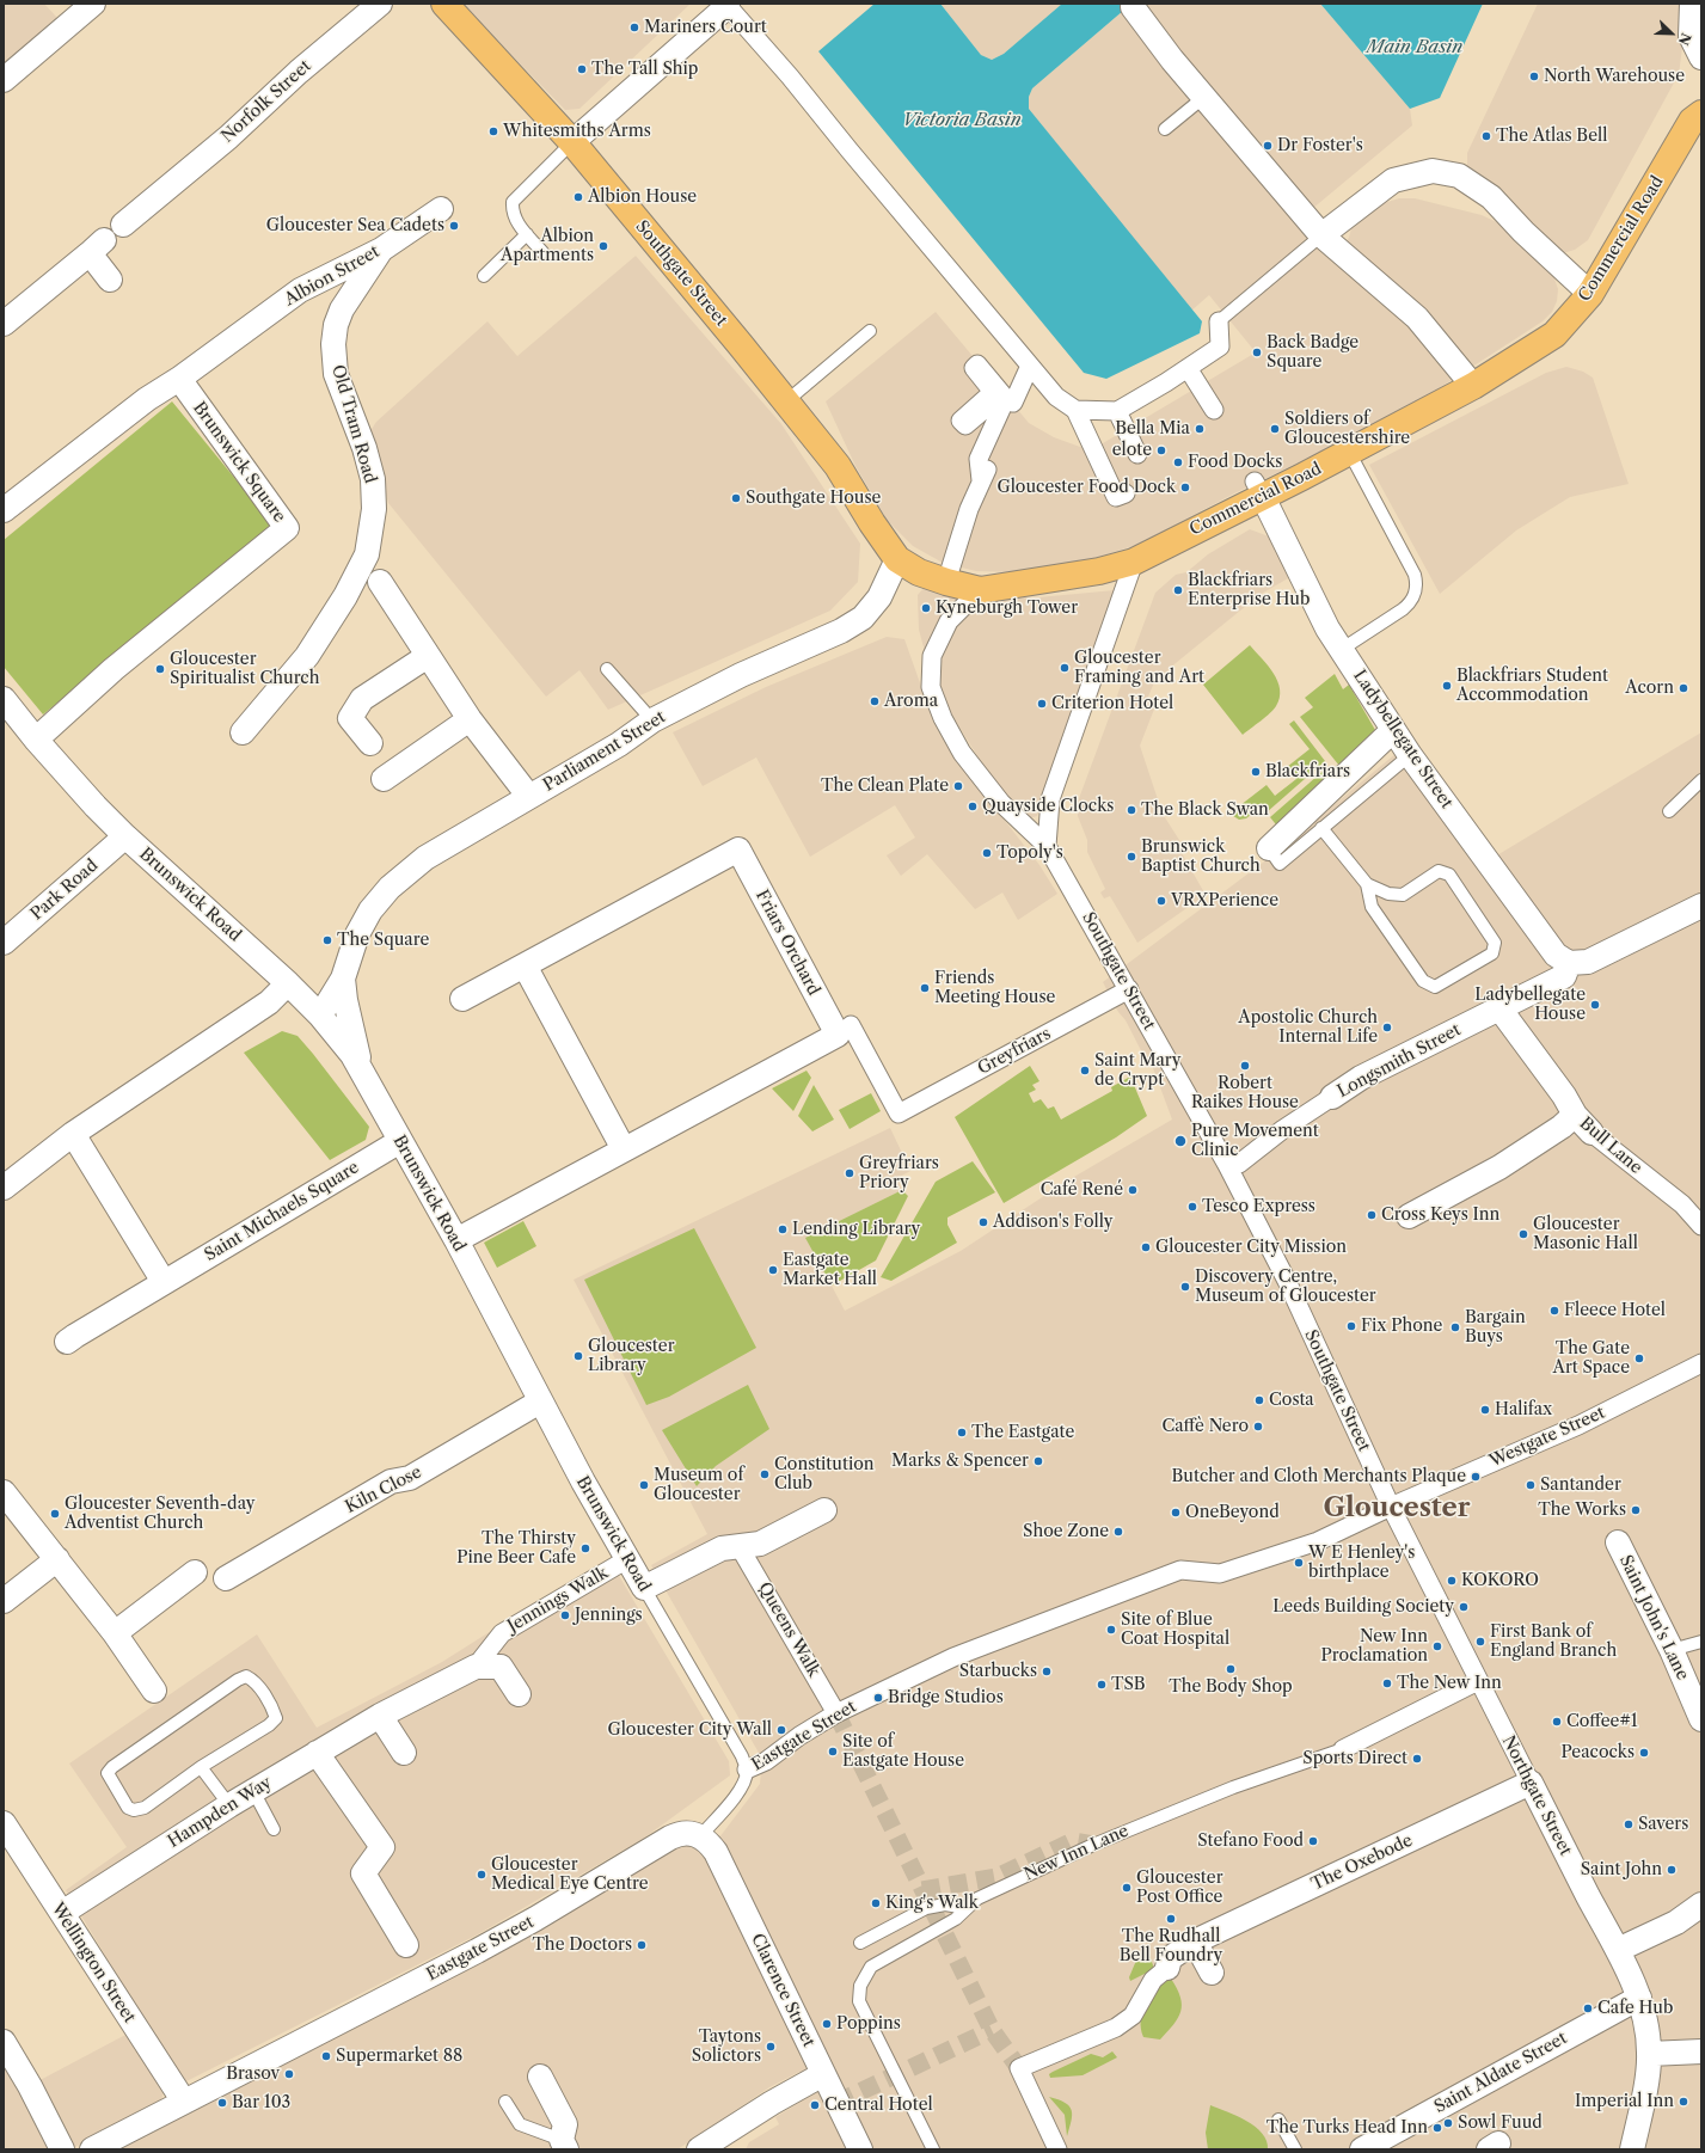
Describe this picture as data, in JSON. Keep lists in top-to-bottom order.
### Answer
{
  "streets": {
    "main road": ["Commercial Road", "Southgate Street"],
    "street": [
      "Norfolk Street",
      "Albion Street",
      "Old Tram Road",
      "Brunswick Square",
      "Ladybellegate Street",
      "Parliament Street",
      "Park Road",
      "Brunswick Road",
      "Friars Orchard",
      "Greyfriars",
      "Longsmith Street",
      "Bull Lane",
      "Saint Michaels Square",
      "Westgate Street",
      "Kiln Close",
      "Jennings Walk",
      "Saint John's Lane",
      "Queens Walk",
      "Eastgate Street",
      "Northgate Street",
      "Hampden Way",
      "New Inn Lane",
      "The Oxebode",
      "Wellington Street",
      "Clarence Street",
      "Saint Aldate Street"
    ]
  },
  "crossings": [
    ["Commercial Road", "Southgate Street"],
    ["Commercial Road", "Ladybellegate Street"],
    ["Southgate Street", "Parliament Street"],
    ["Southgate Street", "Greyfriars"],
    ["Southgate Street", "Longsmith Street"],
    ["Southgate Street", "Westgate Street"],
    ["Southgate Street", "Eastgate Street"],
    ["Southgate Street", "Northgate Street"],
    ["Albion Street", "Old Tram Road"],
    ["Albion Street", "Brunswick Square"],
    ["Brunswick Square", "Brunswick Road"],
    ["Ladybellegate Street", "Longsmith Street"],
    ["Parliament Street", "Brunswick Road"],
    ["Park Road", "Brunswick Road"],
    ["Brunswick Road", "Friars Orchard"],
    ["Brunswick Road", "Saint Michaels Square"],
    ["Brunswick Road", "Kiln Close"],
    ["Brunswick Road", "Jennings Walk"],
    ["Brunswick Road", "Eastgate Street"],
    ["Longsmith Street", "Bull Lane"],
    ["Westgate Street", "Eastgate Street"],
    ["Westgate Street", "Northgate Street"],
    ["Jennings Walk", "Hampden Way"],
    ["Queens Walk", "Eastgate Street"],
    ["Eastgate Street", "Northgate Street"],
    ["Eastgate Street", "Wellington Street"],
    ["Eastgate Street", "Clarence Street"],
    ["Northgate Street", "New Inn Lane"],
    ["Northgate Street", "The Oxebode"],
    ["Northgate Street", "Saint Aldate Street"],
    ["Hampden Way", "Wellington Street"]
  ],
  "districts": ["Gloucester"],
  "water": ["Main Basin", "Victoria Basin"],
  "places": [
    "Mariners Court",
    "The Tall Ship",
    "North Warehouse",
    "Whitesmiths Arms",
    "The Atlas Bell",
    "Dr Foster's",
    "Albion House",
    "Gloucester Sea Cadets",
    "Albion Apartments",
    "Back Badge Square",
    "Bella Mia",
    "Soldiers of Gloucestershire",
    "elote",
    "Food Docks",
    "Gloucester Food Dock",
    "Southgate House",
    "Blackfriars Enterprise Hub",
    "Kyneburgh Tower",
    "Gloucester Framing and Art",
    "Gloucester Spiritualist Church",
    "Blackfriars Student Accommodation",
    "Acorn",
    "Aroma",
    "Criterion Hotel",
    "Blackfriars",
    "The Clean Plate",
    "Quayside Clocks",
    "The Black Swan",
    "Topoly's",
    "Brunswick Baptist Church",
    "VRXPerience",
    "The Square",
    "Friends Meeting House",
    "Ladybellegate House",
    "Apostolic Church Internal Life",
    "Robert Raikes House",
    "Saint Mary de Crypt",
    "Pure Movement Clinic",
    "Greyfriars Priory",
    "Café René",
    "Tesco Express",
    "Cross Keys Inn",
    "Addison's Folly",
    "Lending Library",
    "Gloucester Masonic Hall",
    "Gloucester City Mission",
    "Eastgate Market Hall",
    "Discovery Centre, Museum of Gloucester",
    "Fleece Hotel",
    "Fix Phone",
    "Bargain Buys",
    "Gloucester Library",
    "The Gate Art Space",
    "Costa",
    "Halifax",
    "Caffè Nero",
    "The Eastgate",
    "Marks & Spencer",
    "Constitution Club",
    "Butcher and Cloth Merchants Plaque",
    "Museum of Gloucester",
    "Santander",
    "The Works",
    "OneBeyond",
    "Gloucester Seventh-day Adventist Church",
    "Shoe Zone",
    "The Thirsty Pine Beer Cafe",
    "W E Henley's birthplace",
    "KOKORO",
    "Leeds Building Society",
    "Jennings",
    "Site of Blue Coat Hospital",
    "First Bank of England Branch",
    "New Inn Proclamation",
    "The Body Shop",
    "Starbucks",
    "The New Inn",
    "TSB",
    "Bridge Studios",
    "Coffee#1",
    "Gloucester City Wall",
    "Site of Eastgate House",
    "Peacocks",
    "Sports Direct",
    "Savers",
    "Stefano Food",
    "Saint John",
    "Gloucester Medical Eye Centre",
    "Gloucester Post Office",
    "King's Walk",
    "The Rudhall Bell Foundry",
    "The Doctors",
    "Cafe Hub",
    "Poppins",
    "Taytons Solictors",
    "Supermarket 88",
    "Brasov",
    "Imperial Inn",
    "Bar 103",
    "Central Hotel",
    "Sowl Fuud",
    "The Turks Head Inn"
  ],
  "north": "bottom right"
}
